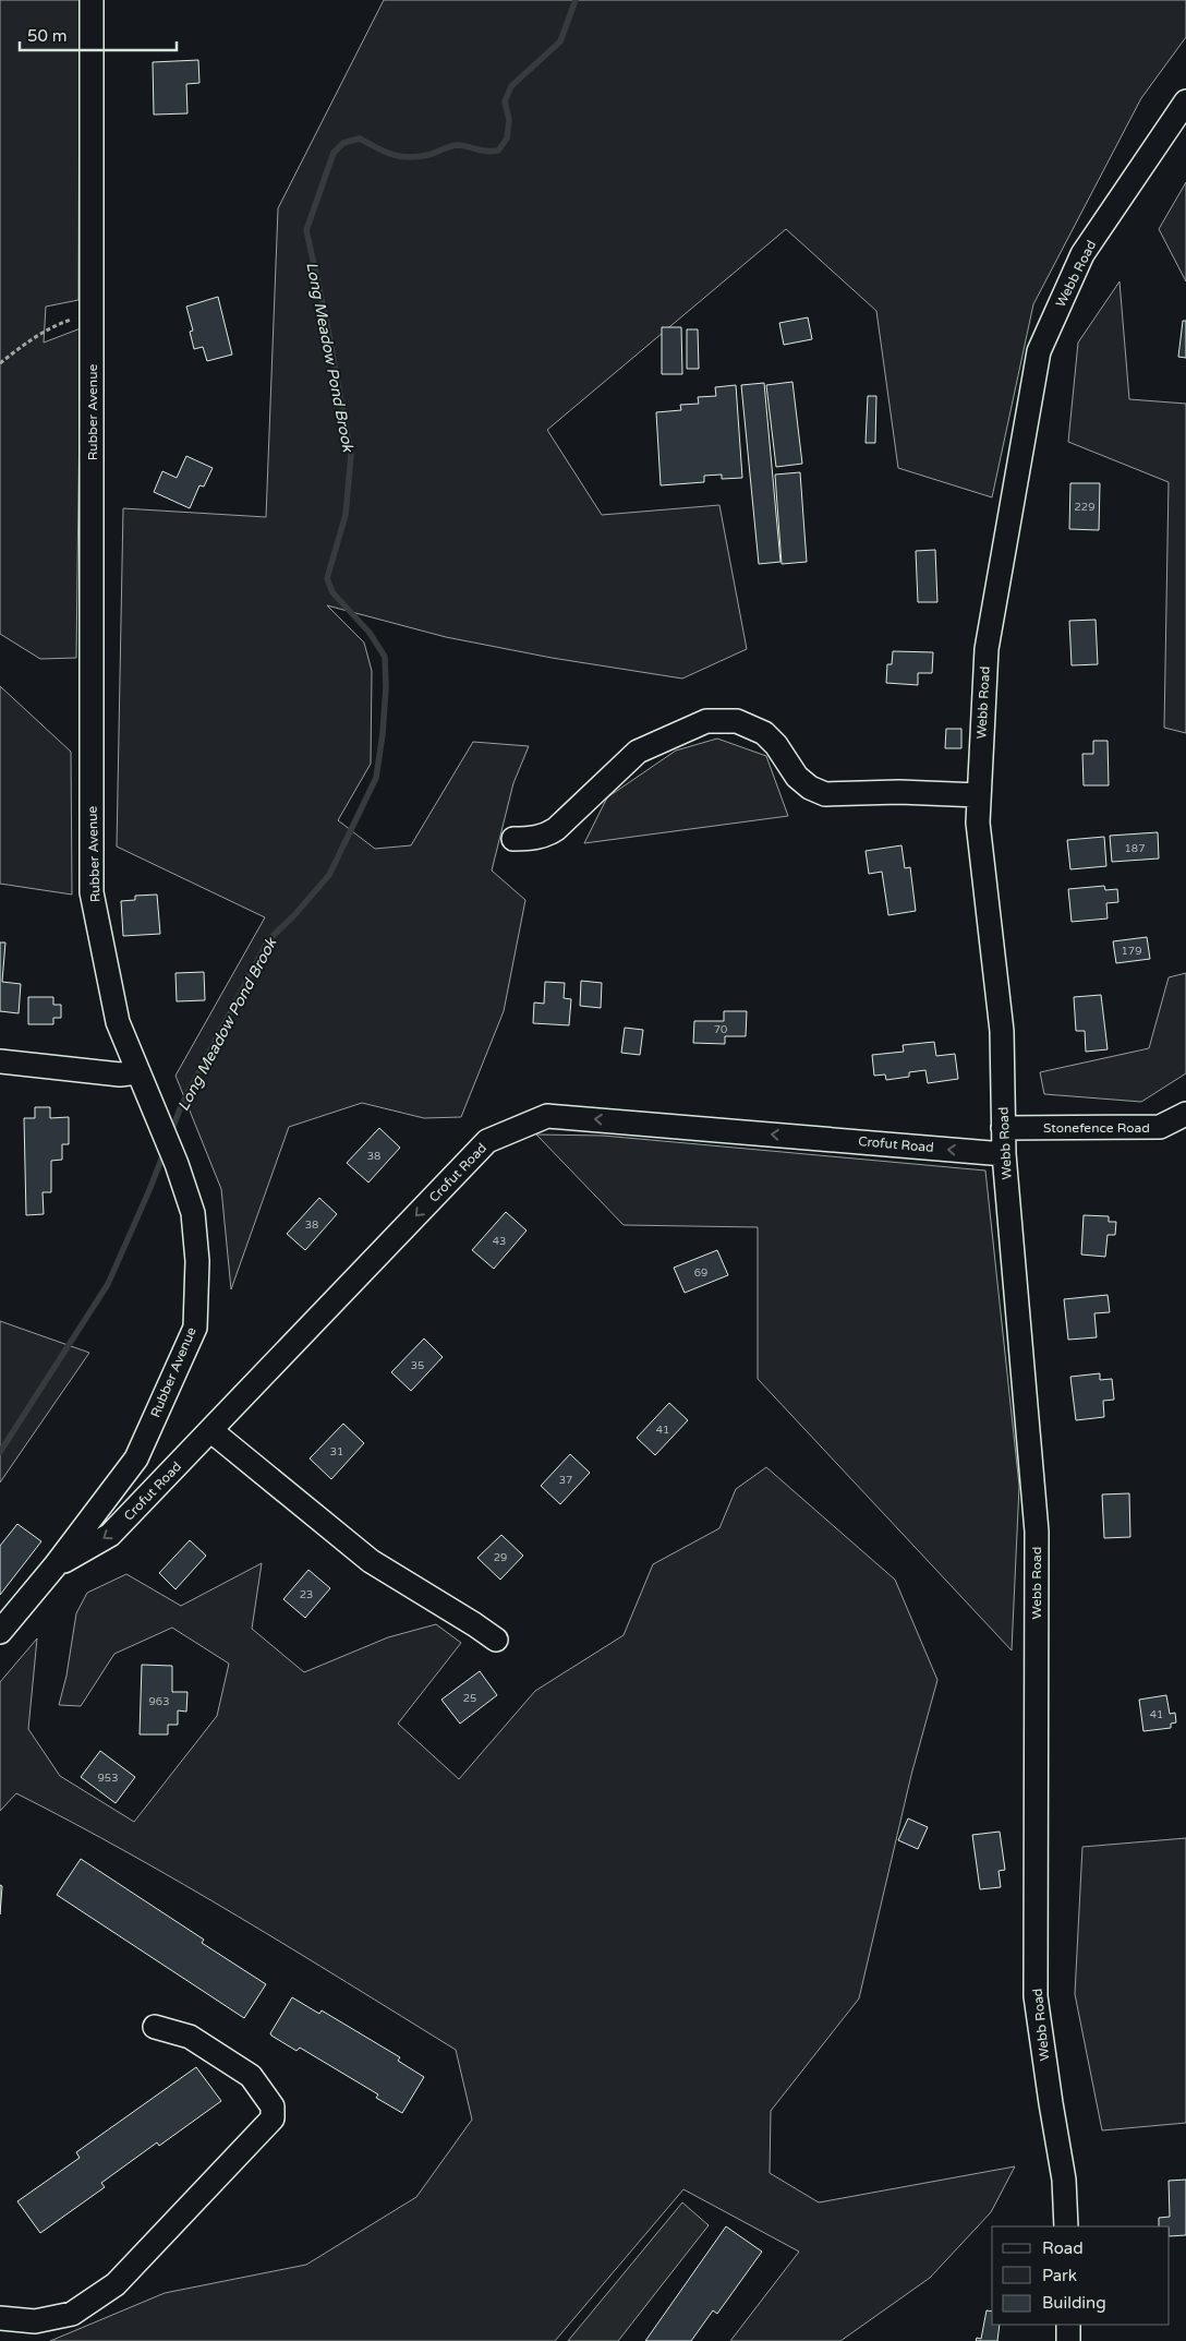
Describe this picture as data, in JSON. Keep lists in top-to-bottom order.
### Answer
{
  "streets": {
    "street": [
      "Webb Road",
      "Rubber Avenue",
      "Stonefence Road",
      "Crofut Road"
    ]
  },
  "crossings": [
    ["Webb Road", "Stonefence Road"],
    ["Webb Road", "Crofut Road"],
    ["Rubber Avenue", "Crofut Road"]
  ],
  "one_way": ["Crofut Road"],
  "water": ["Long Meadow Pond Brook"],
  "house_numbers": [
    "229",
    "187",
    "179",
    "70",
    "38",
    "38",
    "43",
    "69",
    "35",
    "41",
    "31",
    "37",
    "29",
    "23",
    "25",
    "963",
    "41",
    "953"
  ],
  "legend": ["Road", "Park", "Building"],
  "scale_bar": "50 m"
}
